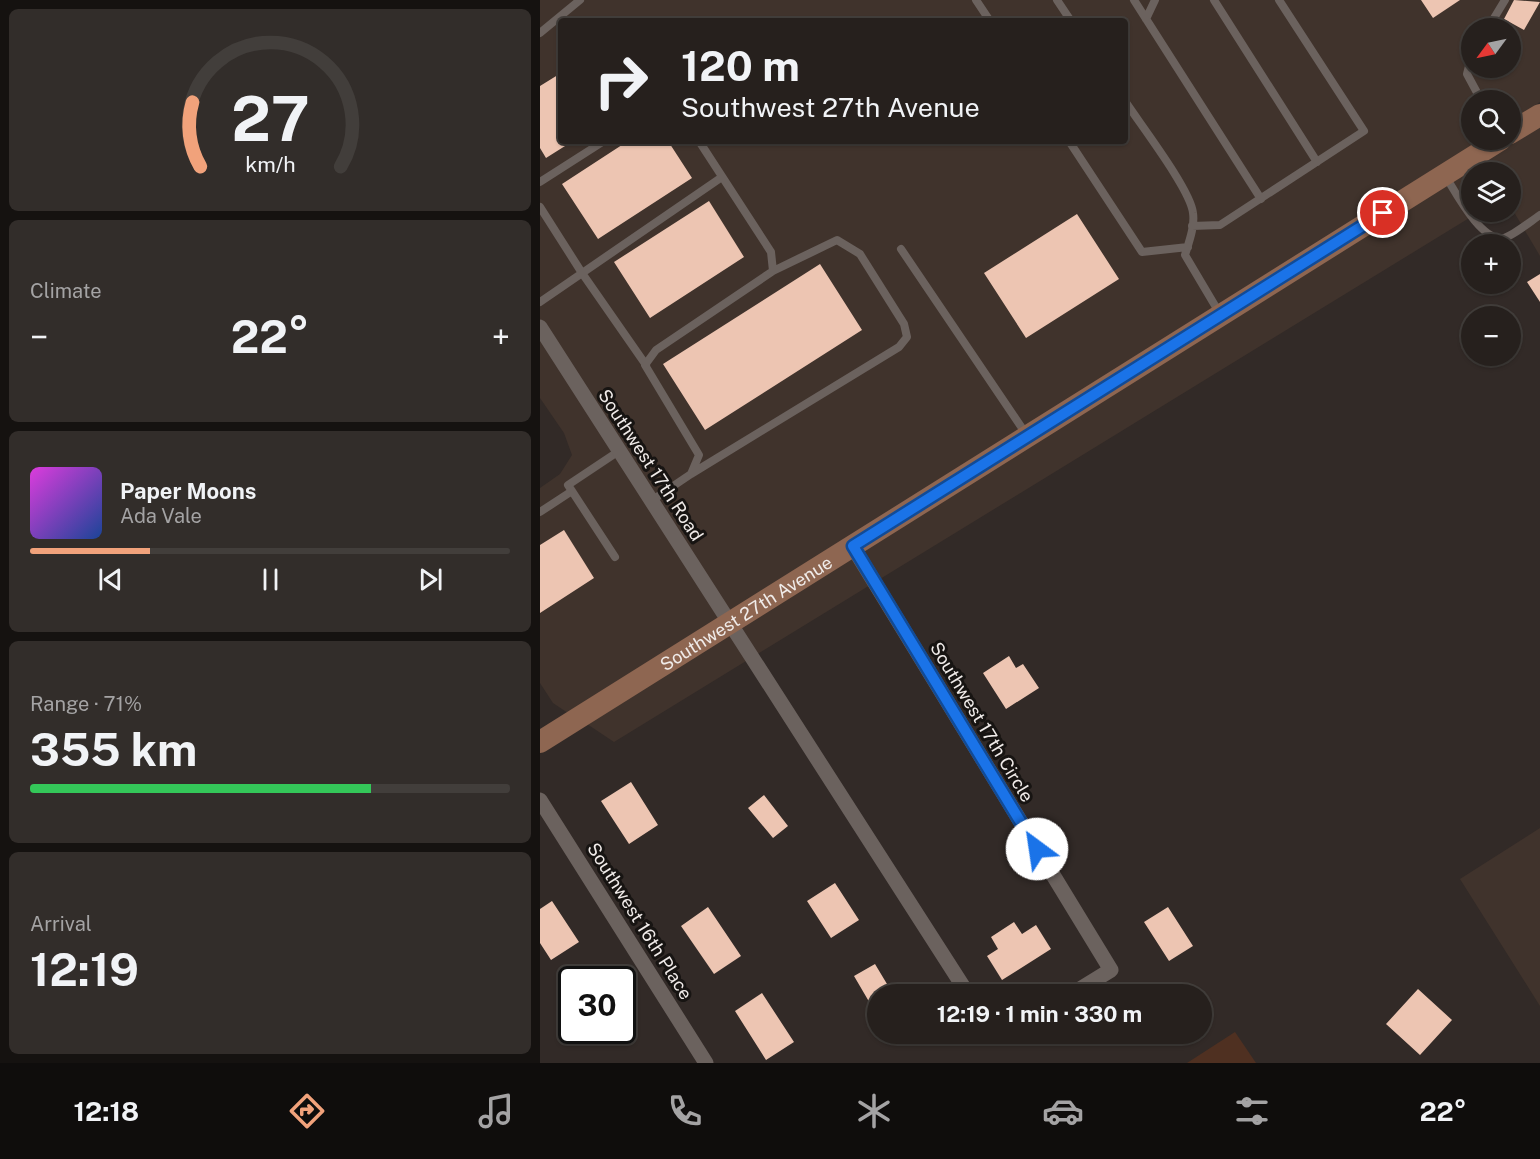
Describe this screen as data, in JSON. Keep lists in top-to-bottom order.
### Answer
{
  "streets": {
    "main road": ["Southwest 27th Avenue"],
    "street": ["Southwest 17th Road", "Southwest 17th Circle", "Southwest 16th Place"]
  },
  "crossings": [
    ["Southwest 17th Road", "Southwest 27th Avenue"],
    ["Southwest 27th Avenue", "Southwest 17th Circle"]
  ],
  "north": "bottom left",
  "page": {
    "map_buttons": ["+", "−"],
    "turn": ["120 m", "Southwest 27th Avenue"],
    "tile": [
      "Climate",
      ["Range · 71%", "355 km"],
      ["Arrival", "12:19"]
    ],
    "heat": ["−", "22°", "+"],
    "song": ["Paper Moons", "Ada Vale"],
    "limit": "30",
    "trip": "12:19 · 1 min · 330 m",
    "tabs": ["12:18", "22°"],
    "gauge": ["27", "km/h"]
  }
}
